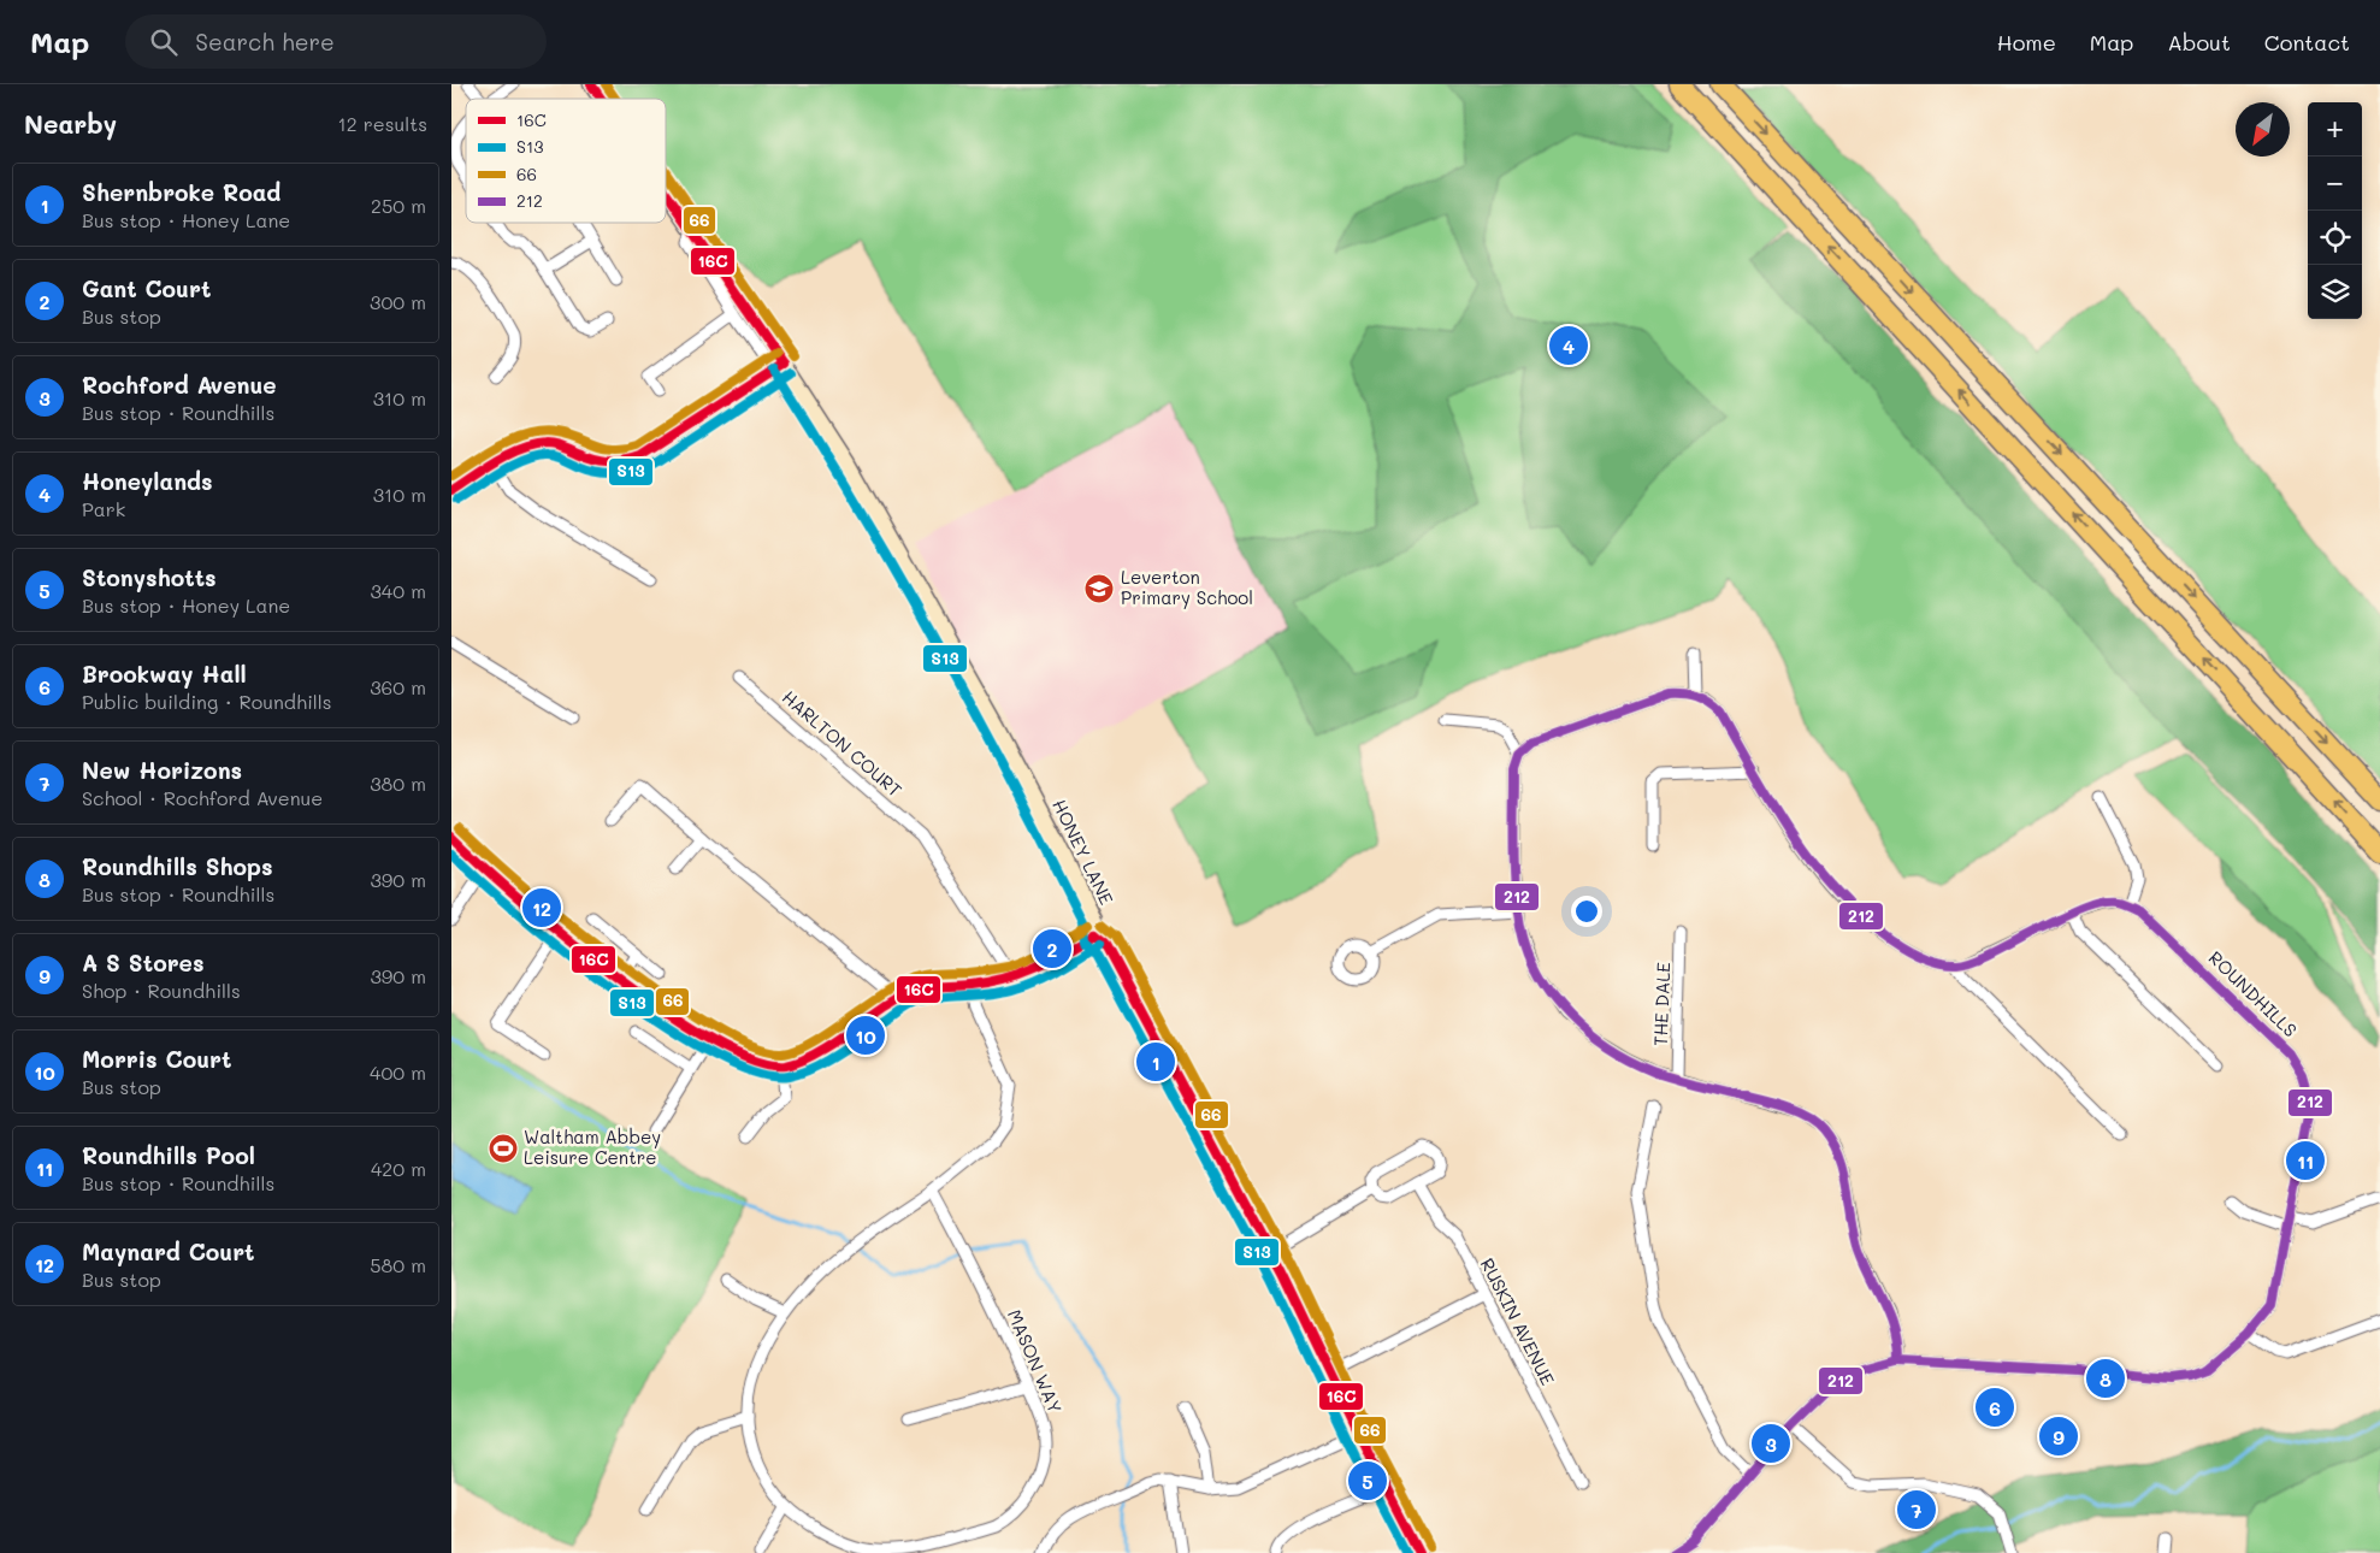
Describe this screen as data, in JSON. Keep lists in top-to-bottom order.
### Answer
{
  "streets": {
    "street": [
      "HARLTON COURT",
      "HONEY LANE",
      "ROUNDHILLS",
      "THE DALE",
      "RUSKIN AVENUE",
      "MASON WAY"
    ]
  },
  "places": {
    "school or university": ["Leverton Primary School"],
    "sports": ["Waltham Abbey Leisure Centre"]
  },
  "lines": [
    "transit line 16C",
    "transit line 66",
    "transit line S13",
    "transit line 212"
  ],
  "legend": [
    "16C",
    "S13",
    "66",
    "212"
  ],
  "north": "bottom left",
  "page": {
    "header": "Map",
    "search": "Search here",
    "nav": [
      "Home",
      "Map",
      "About",
      "Contact"
    ],
    "heading": ["Nearby", "12 results"],
    "map_buttons": ["+", "−"],
    "list": [
      {
        "mark": "1",
        "name": "Shernbroke Road",
        "note": "Bus stop · Honey Lane",
        "value": "250 m"
      },
      {
        "mark": "2",
        "name": "Gant Court",
        "note": "Bus stop",
        "value": "300 m"
      },
      {
        "mark": "3",
        "name": "Rochford Avenue",
        "note": "Bus stop · Roundhills",
        "value": "310 m"
      },
      {
        "mark": "4",
        "name": "Honeylands",
        "note": "Park",
        "value": "310 m"
      },
      {
        "mark": "5",
        "name": "Stonyshotts",
        "note": "Bus stop · Honey Lane",
        "value": "340 m"
      },
      {
        "mark": "6",
        "name": "Brookway Hall",
        "note": "Public building · Roundhills",
        "value": "360 m"
      },
      {
        "mark": "7",
        "name": "New Horizons",
        "note": "School · Rochford Avenue",
        "value": "380 m"
      },
      {
        "mark": "8",
        "name": "Roundhills Shops",
        "note": "Bus stop · Roundhills",
        "value": "390 m"
      },
      {
        "mark": "9",
        "name": "A S Stores",
        "note": "Shop · Roundhills",
        "value": "390 m"
      },
      {
        "mark": "10",
        "name": "Morris Court",
        "note": "Bus stop",
        "value": "400 m"
      },
      {
        "mark": "11",
        "name": "Roundhills Pool",
        "note": "Bus stop · Roundhills",
        "value": "420 m"
      },
      {
        "mark": "12",
        "name": "Maynard Court",
        "note": "Bus stop",
        "value": "580 m"
      }
    ],
    "pins": [
      "4",
      "12",
      "2",
      "10",
      "1",
      "11",
      "8",
      "6",
      "9",
      "3",
      "5",
      "7"
    ]
  }
}
